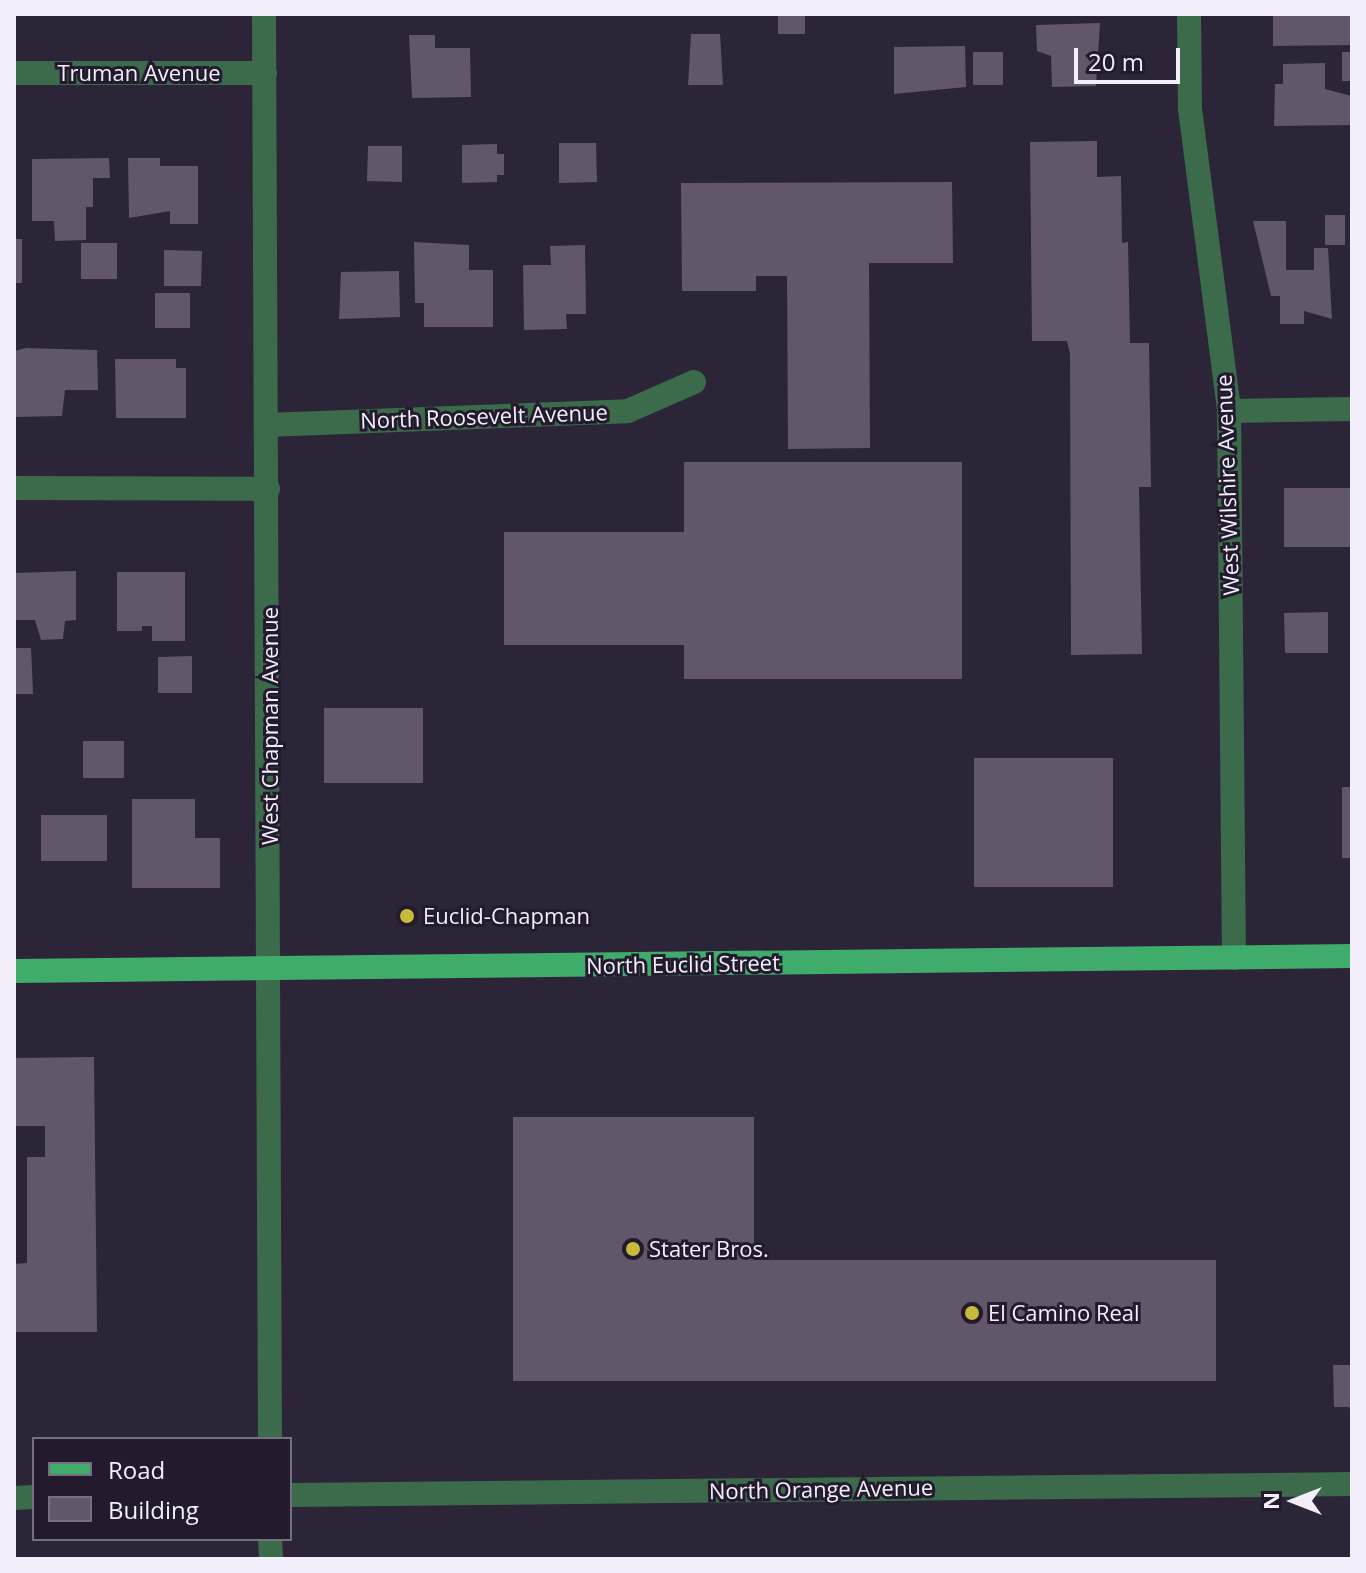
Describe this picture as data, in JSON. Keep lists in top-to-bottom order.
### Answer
{
  "streets": {
    "main road": ["North Euclid Street"],
    "street": [
      "Truman Avenue",
      "North Roosevelt Avenue",
      "West Wilshire Avenue",
      "West Chapman Avenue",
      "North Orange Avenue"
    ]
  },
  "crossings": [
    ["Truman Avenue", "West Chapman Avenue"],
    ["North Roosevelt Avenue", "West Chapman Avenue"],
    ["West Wilshire Avenue", "North Euclid Street"],
    ["West Chapman Avenue", "North Euclid Street"]
  ],
  "places": ["Euclid-Chapman", "Stater Bros.", "El Camino Real"],
  "legend": ["Road", "Building"],
  "scale_bar": "20 m",
  "north": "left"
}
